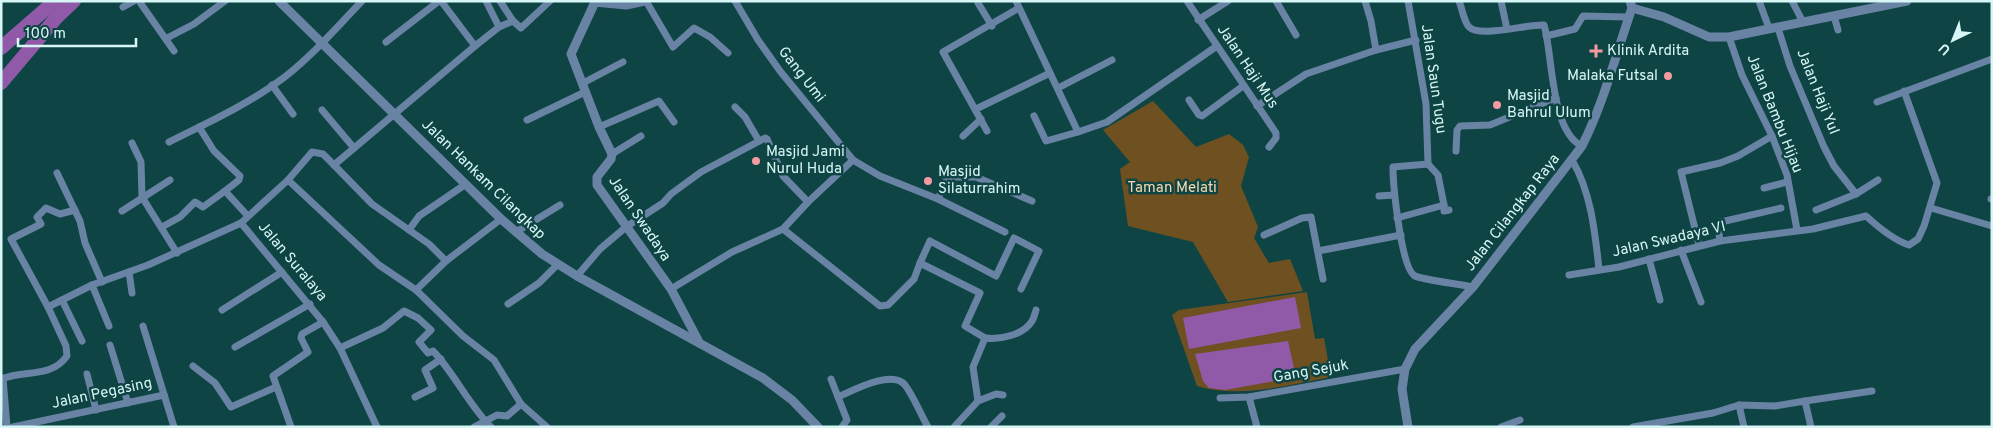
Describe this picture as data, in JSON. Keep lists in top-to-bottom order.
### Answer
{
  "streets": {
    "street": [
      "Jalan Haji Mus",
      "Gang Umi",
      "Jalan Saun Tugu",
      "Jalan Haji Yul",
      "Jalan Bambu Hijau",
      "Jalan Hankam Cilangkap",
      "Jalan Cilangkap Raya",
      "Jalan Swadaya",
      "Jalan Swadaya VI",
      "Jalan Suralaya",
      "Gang Sejuk",
      "Jalan Pegasing"
    ]
  },
  "crossings": [
    ["Jalan Bambu Hijau", "Jalan Swadaya VI"],
    ["Jalan Hankam Cilangkap", "Jalan Swadaya"],
    ["Jalan Cilangkap Raya", "Jalan Swadaya VI"],
    ["Jalan Cilangkap Raya", "Gang Sejuk"]
  ],
  "parks": ["Taman Melati"],
  "places": {
    "health": ["Klinik Ardita"],
    "other": [
      "Malaka Futsal",
      "Masjid Bahrul Ulum",
      "Masjid Jami Nurul Huda",
      "Masjid Silaturrahim"
    ]
  },
  "scale_bar": "100 m",
  "north": "bottom left"
}
